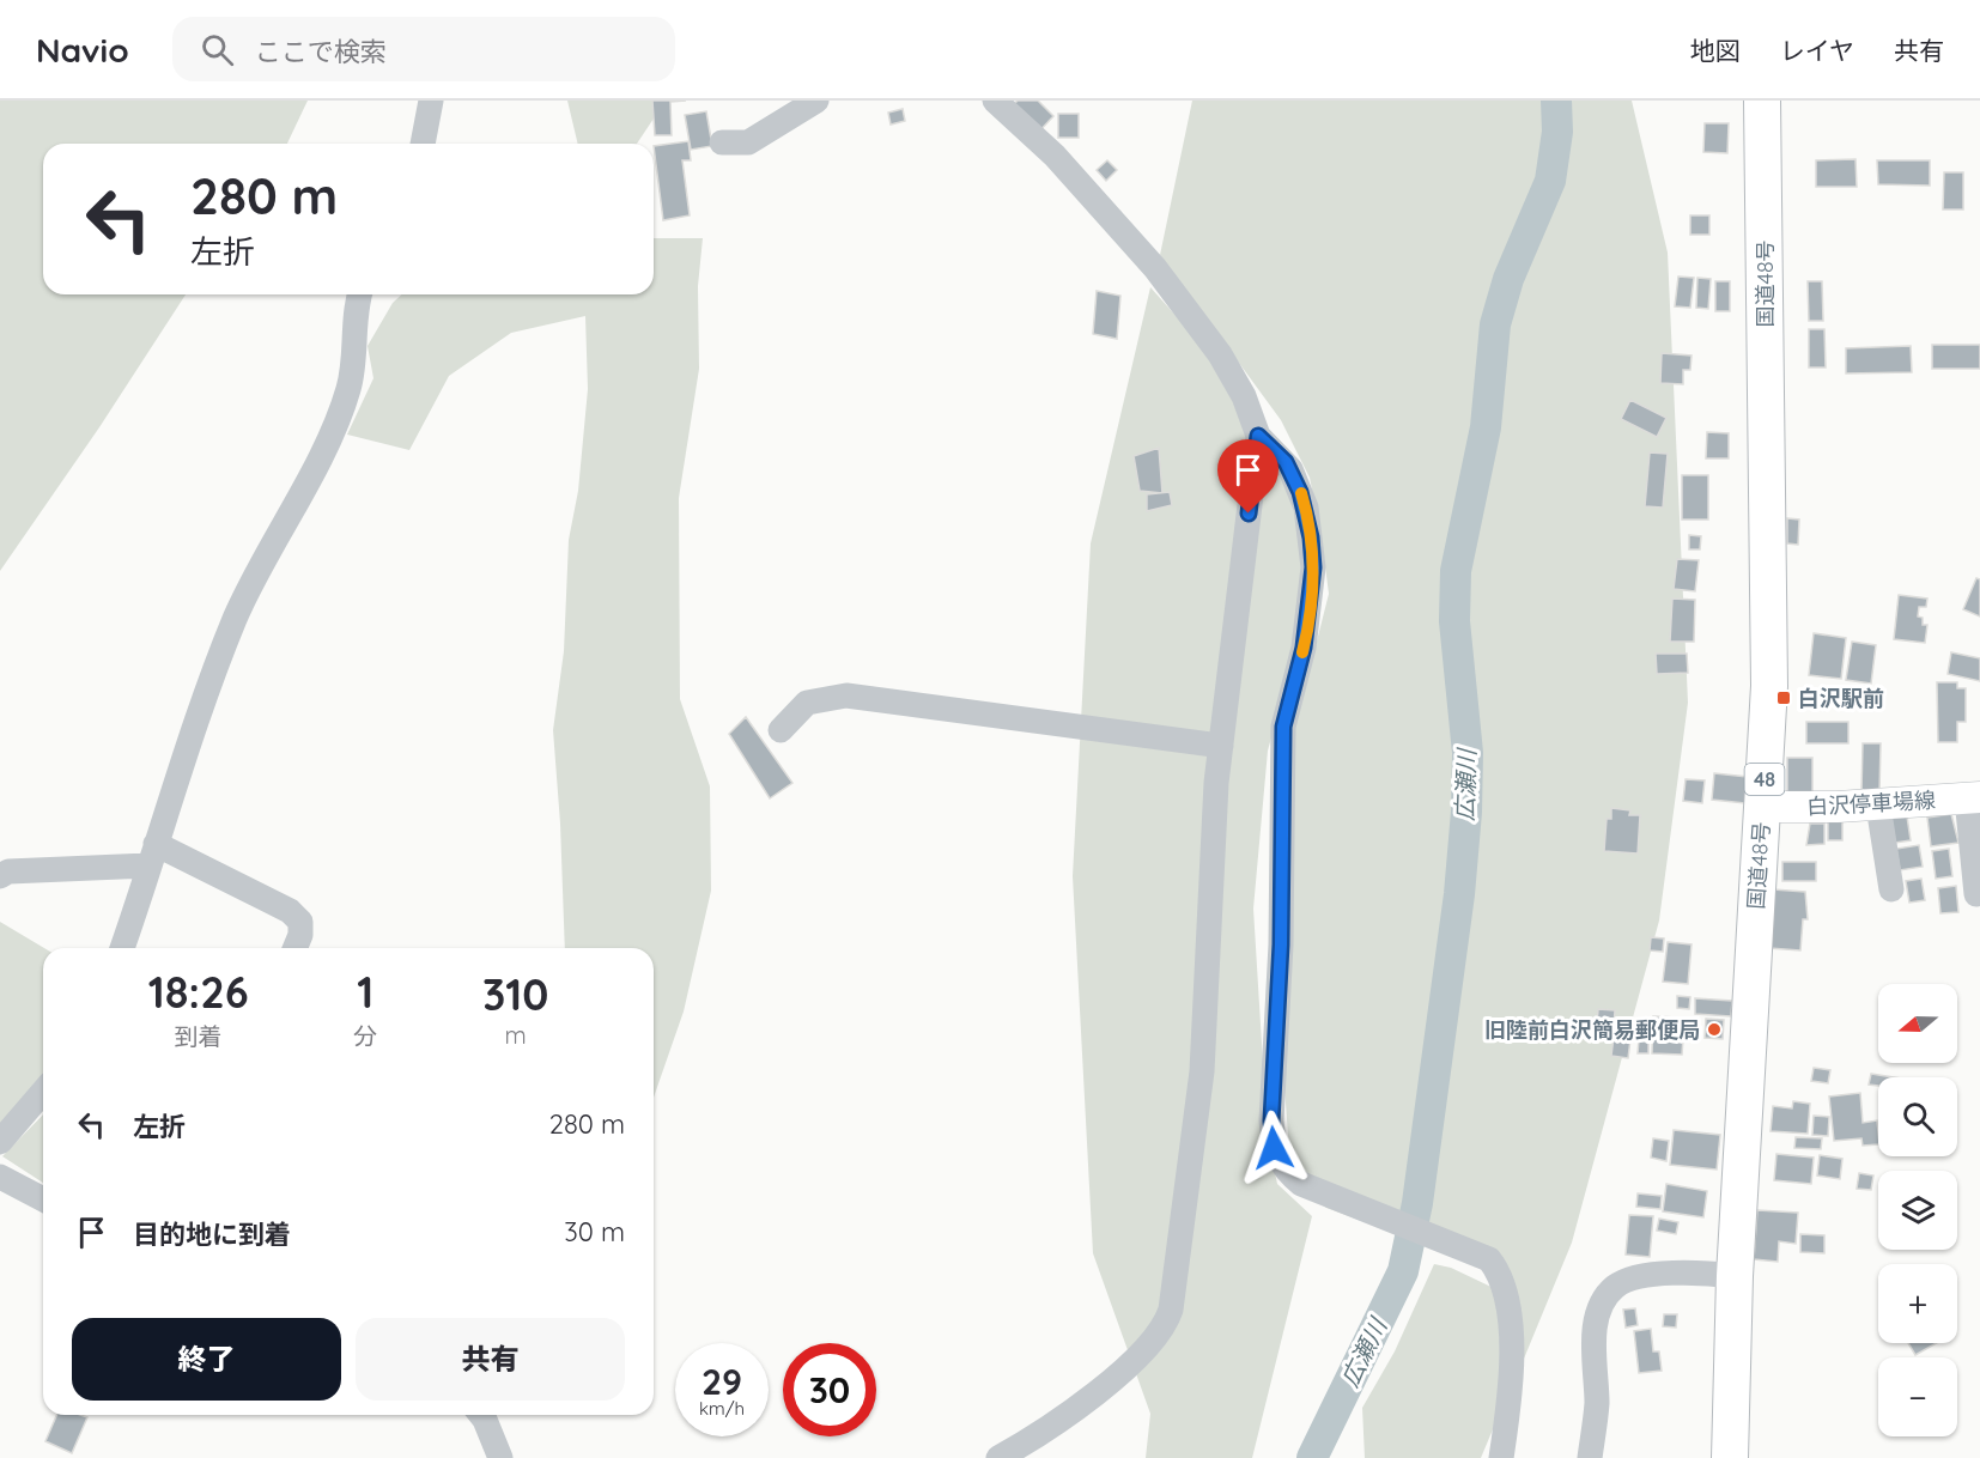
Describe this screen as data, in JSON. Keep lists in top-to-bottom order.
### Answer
{
  "streets": {
    "highway": ["国道48号", "48"],
    "main road": ["白沢停車場線"]
  },
  "crossings": [
    ["国道48号", "白沢停車場線"]
  ],
  "water": ["広瀬川"],
  "places": {
    "transit": ["白沢駅前"],
    "other": ["旧陸前白沢簡易郵便局"]
  },
  "north": "left",
  "page": {
    "header": "Navio",
    "search": "ここで検索",
    "nav": ["地図", "レイヤ", "共有"],
    "turn": ["280 m", "左折"],
    "eta": [
      "18:26",
      "到着",
      "1",
      "分",
      "310",
      "m"
    ],
    "map_buttons": ["+", "−"],
    "list": [
      {
        "name": "左折",
        "value": "280 m"
      },
      {
        "name": "目的地に到着",
        "value": "30 m"
      }
    ],
    "buttons": ["終了", "共有"],
    "speed": "29 km/h",
    "limit": "30"
  }
}
